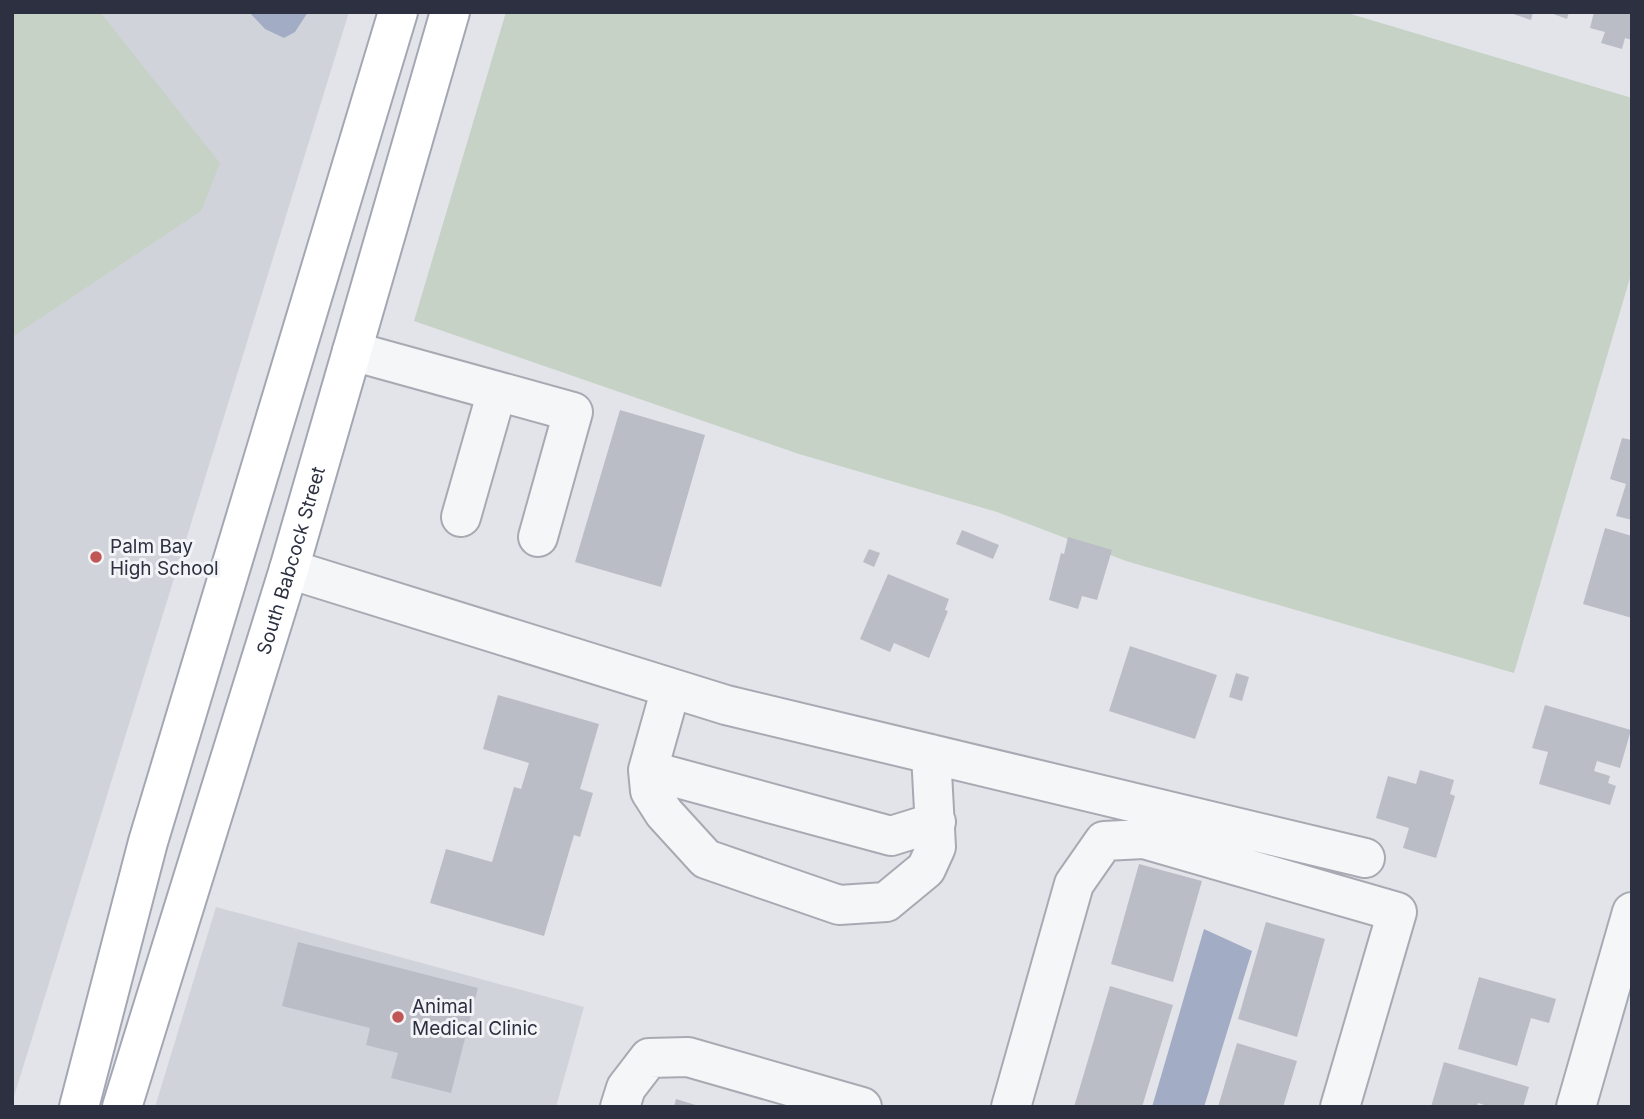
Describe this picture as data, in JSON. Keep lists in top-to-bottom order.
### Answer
{
  "streets": {
    "main road": ["South Babcock Street"]
  },
  "places": ["Palm Bay High School", "Animal Medical Clinic"]
}
